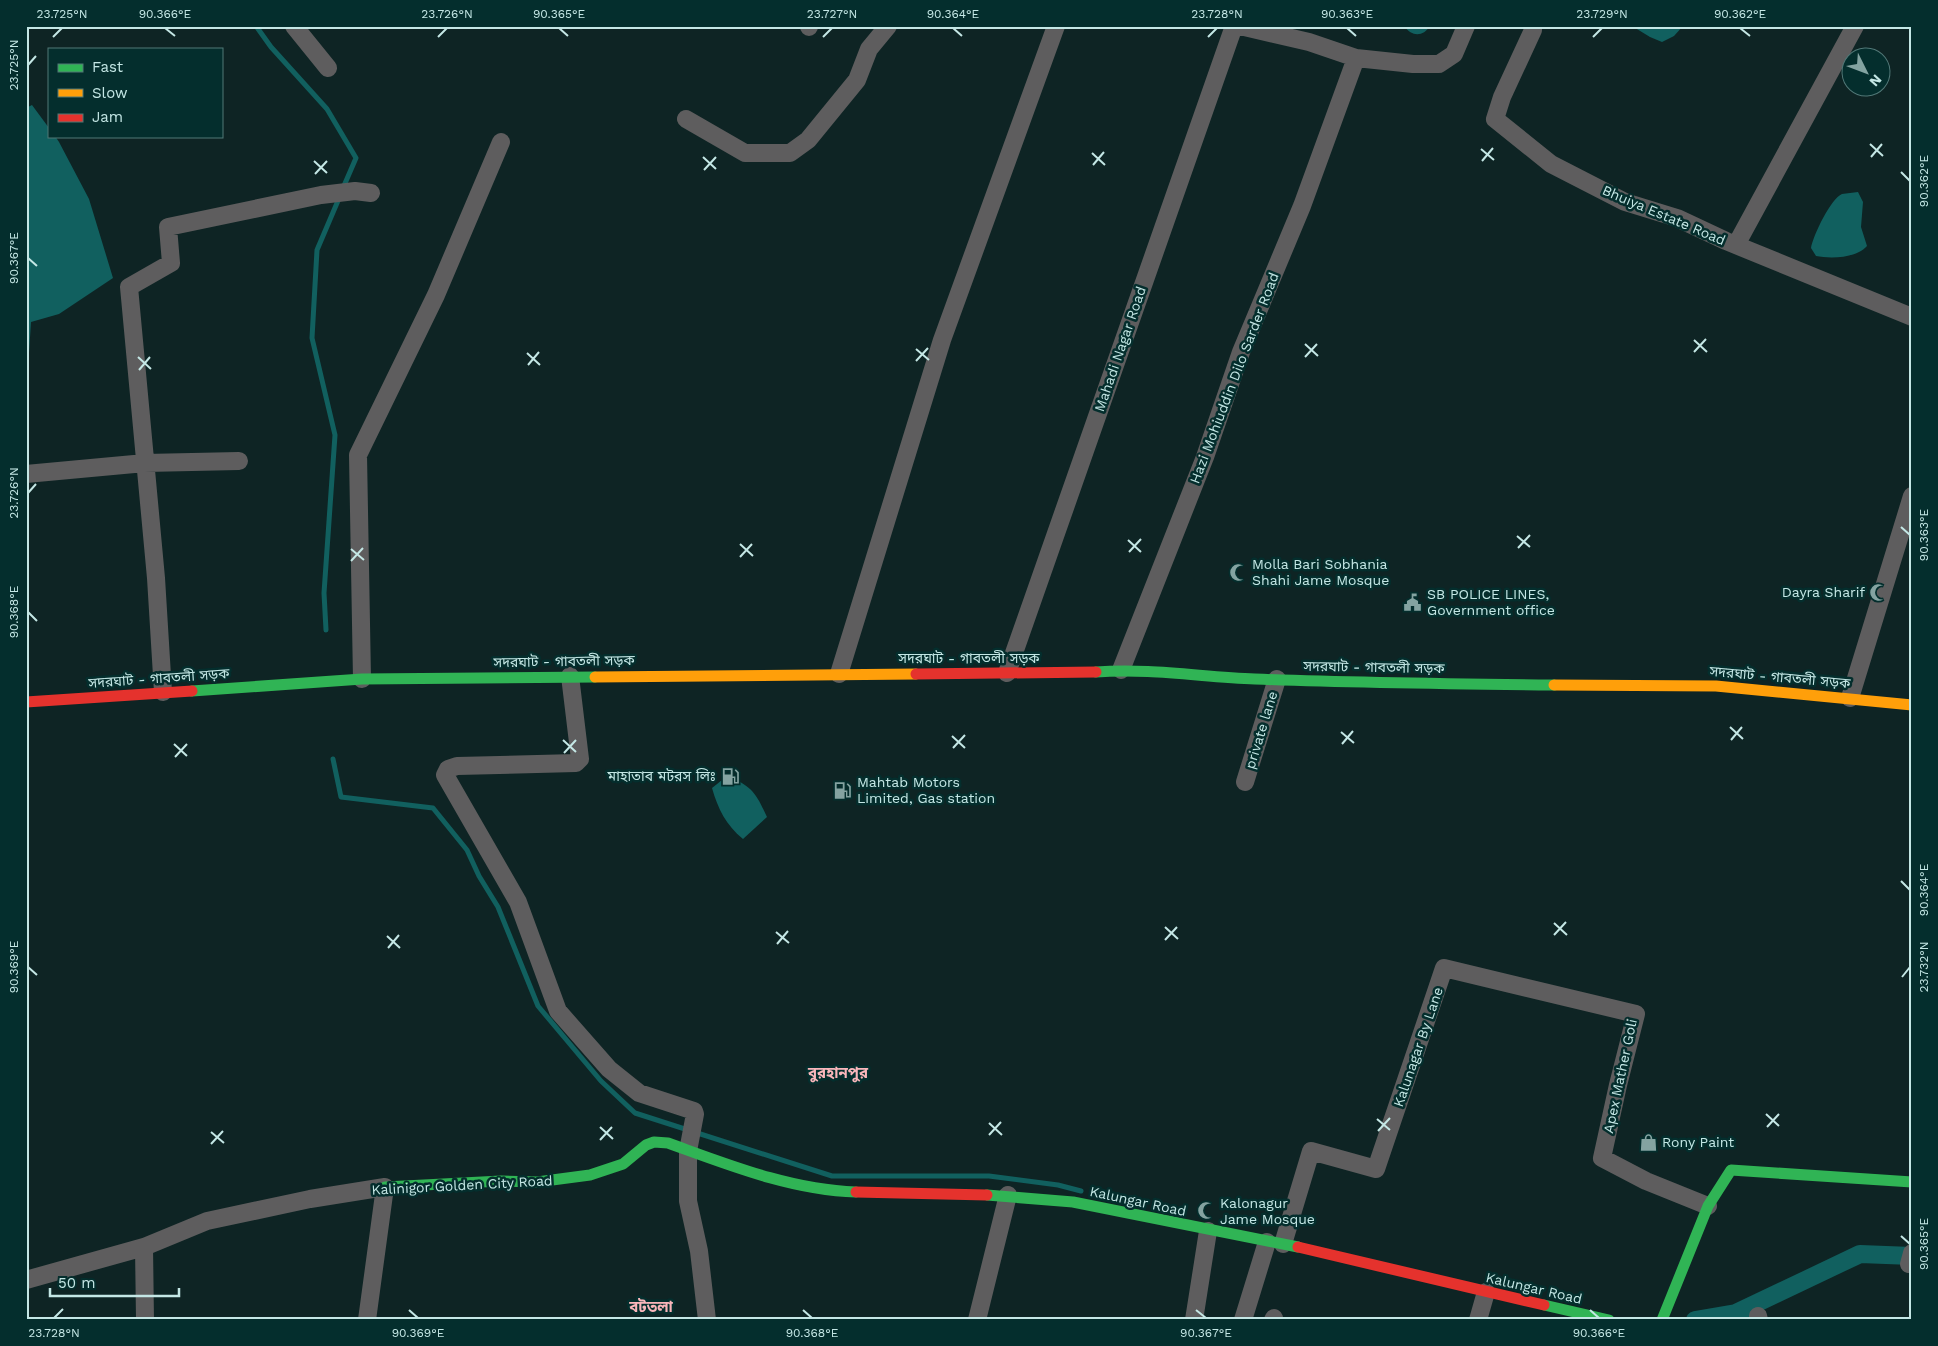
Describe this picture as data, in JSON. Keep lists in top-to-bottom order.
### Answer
{
  "streets": {
    "main road": ["সদরঘাট - গাবতলী সড়ক", "Kalinigor Golden City Road", "Kalungar Road"],
    "street": [
      "Bhuiya Estate Road",
      "Mahadi Nagar Road",
      "Hazi Mohiuddin Dilo Sarder Road",
      "private lane",
      "Kalunagar By Lane",
      "Apex Mather Goli"
    ]
  },
  "crossings": [
    ["Mahadi Nagar Road", "সদরঘাট - গাবতলী সড়ক"],
    ["Hazi Mohiuddin Dilo Sarder Road", "সদরঘাট - গাবতলী সড়ক"],
    ["সদরঘাট - গাবতলী সড়ক", "private lane"],
    ["Kalunagar By Lane", "Apex Mather Goli"],
    ["Kalunagar By Lane", "Kalungar Road"],
    ["Kalinigor Golden City Road", "Kalungar Road"]
  ],
  "districts": ["বুরহানপুর", "বটতলা"],
  "places": {
    "mosque": ["Molla Bari Sobhania Shahi Jame Mosque", "Dayra Sharif", "Kalonagur Jame Mosque"],
    "public building": ["SB POLICE LINES, Government office"],
    "fuel station": ["মাহাতাব মটরস লিঃ", "Mahtab Motors Limited, Gas station"],
    "shop": ["Rony Paint"]
  },
  "legend": ["Fast", "Slow", "Jam"],
  "scale_bar": "50 m",
  "north": "bottom right",
  "coordinates": [
    "23.725°N",
    "90.366°E",
    "23.726°N",
    "90.365°E",
    "23.727°N",
    "90.364°E",
    "23.728°N",
    "90.363°E",
    "23.729°N",
    "90.362°E",
    "90.367°E",
    "90.368°E",
    "90.369°E",
    "23.732°N"
  ]
}
